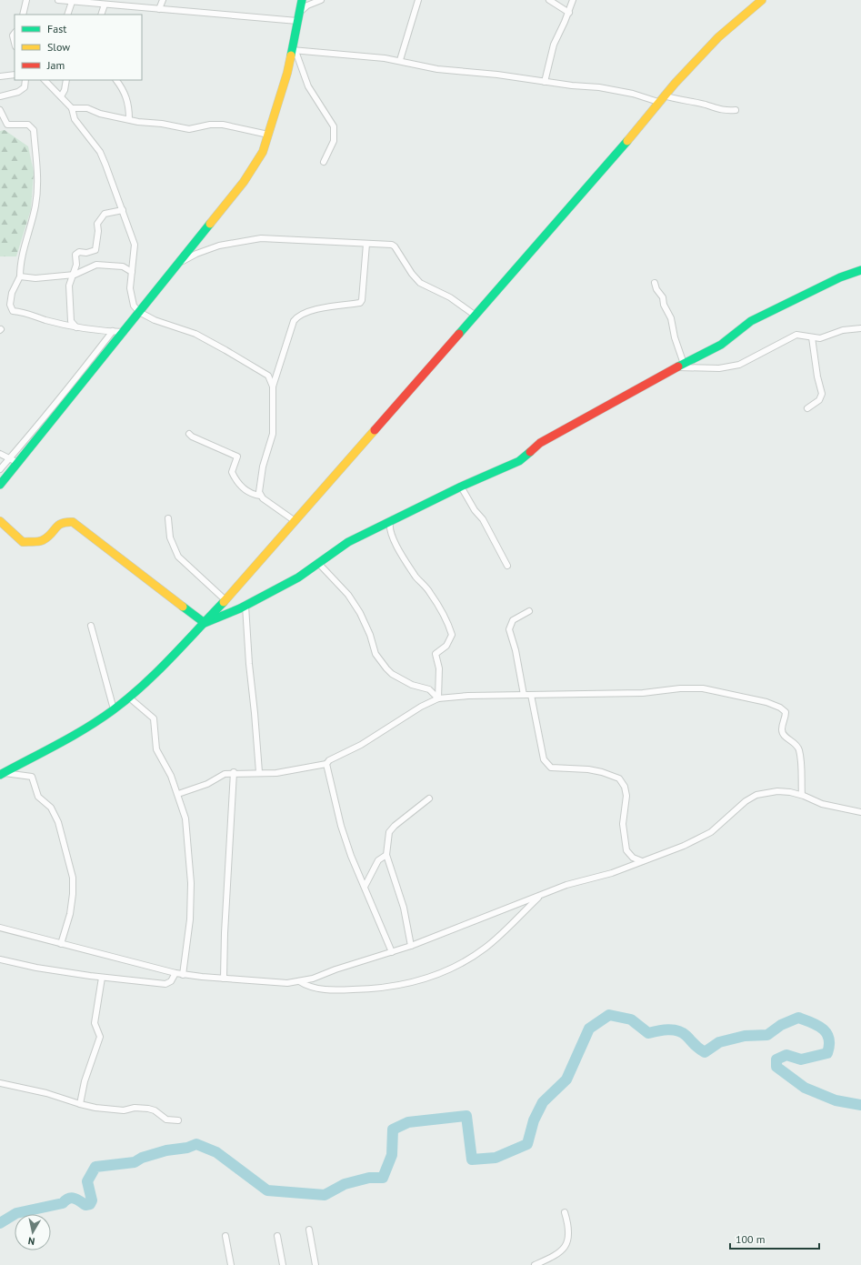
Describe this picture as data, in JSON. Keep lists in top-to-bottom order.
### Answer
{
  "legend": ["Fast", "Slow", "Jam"],
  "scale_bar": "100 m",
  "north": "bottom"
}
